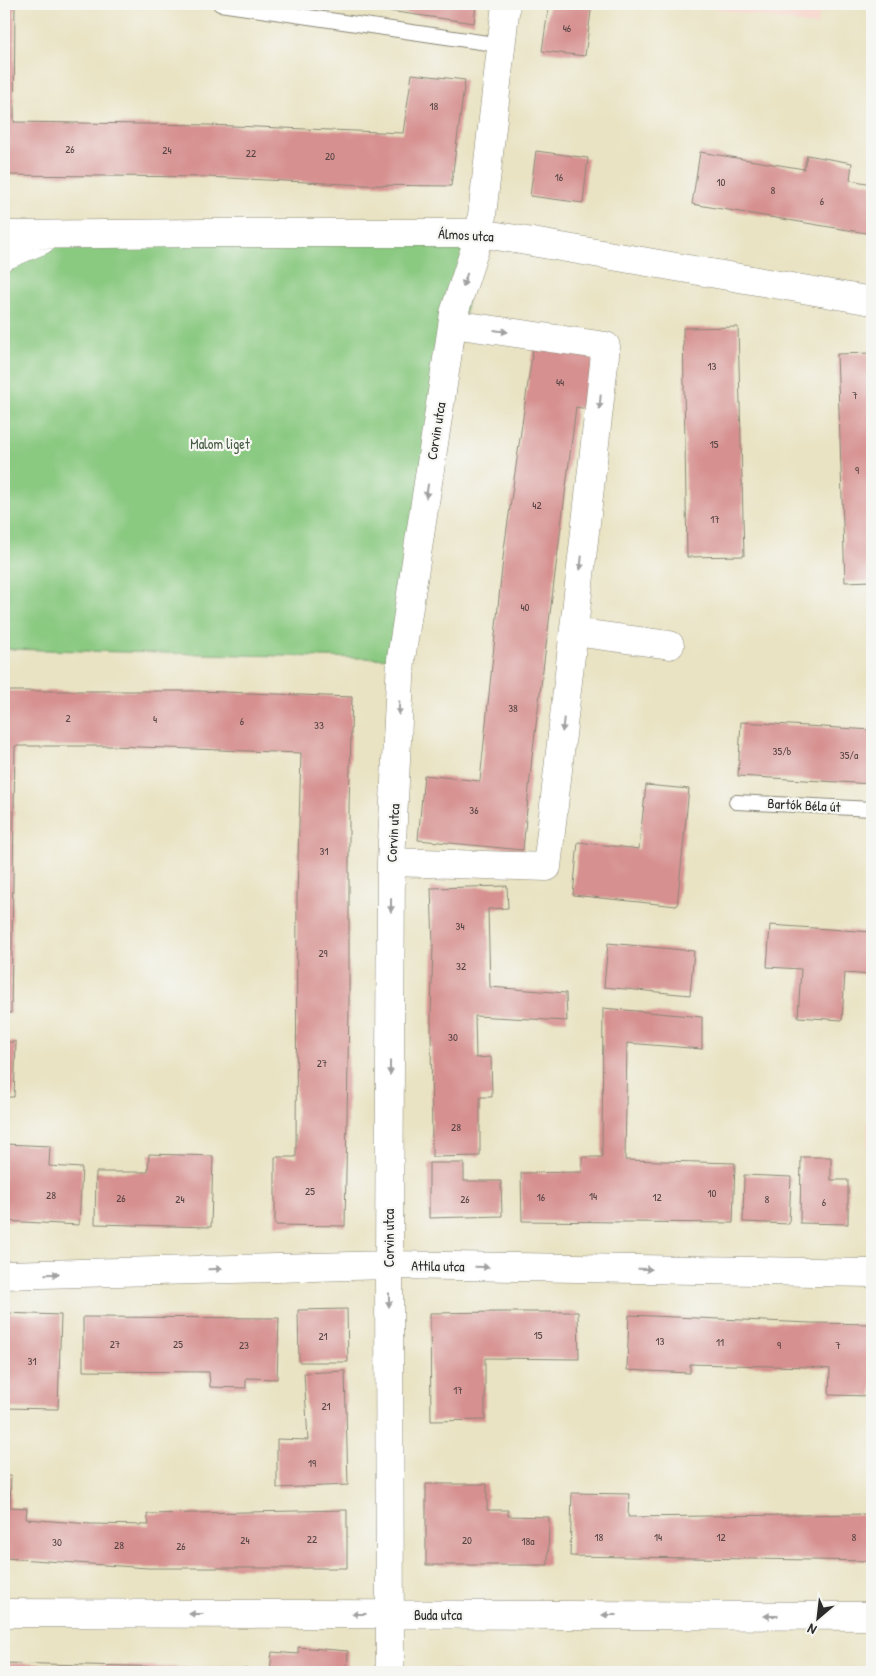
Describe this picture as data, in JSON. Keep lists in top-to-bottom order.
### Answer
{
  "streets": {
    "street": [
      "Álmos utca",
      "Corvin utca",
      "Attila utca",
      "Buda utca"
    ],
    "lane": ["Bartók Béla út"]
  },
  "crossings": [
    ["Álmos utca", "Corvin utca"],
    ["Corvin utca", "Attila utca"],
    ["Corvin utca", "Buda utca"]
  ],
  "one_way": ["Corvin utca", "Attila utca", "Buda utca"],
  "parks": ["Malom liget"],
  "house_numbers": [
    "46",
    "18",
    "26",
    "24",
    "22",
    "20",
    "16",
    "10",
    "8",
    "6",
    "13",
    "44",
    "7",
    "15",
    "9",
    "42",
    "17",
    "40",
    "38",
    "2",
    "4",
    "6",
    "33",
    "35/b",
    "35/a",
    "36",
    "31",
    "34",
    "29",
    "32",
    "30",
    "27",
    "28",
    "25",
    "10",
    "28",
    "14",
    "16",
    "12",
    "26",
    "24",
    "26",
    "8",
    "6",
    "15",
    "21",
    "13",
    "11",
    "27",
    "25",
    "23",
    "9",
    "7",
    "31",
    "17",
    "21",
    "19",
    "18",
    "14",
    "12",
    "8",
    "22",
    "24",
    "20",
    "18a",
    "30",
    "28",
    "26"
  ],
  "north": "bottom left"
}
